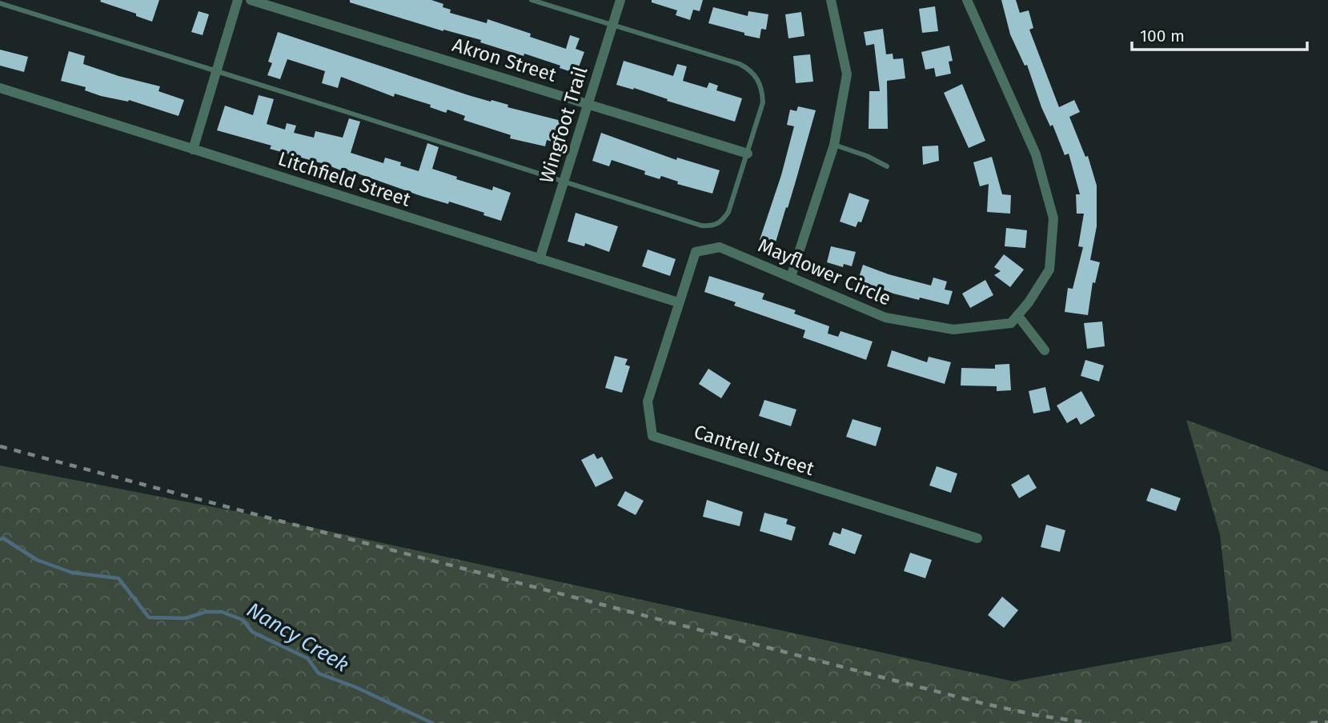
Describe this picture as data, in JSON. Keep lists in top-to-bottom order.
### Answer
{
  "streets": {
    "street": [
      "Akron Street",
      "Wingfoot Trail",
      "Litchfield Street",
      "Mayflower Circle",
      "Cantrell Street"
    ]
  },
  "crossings": [
    ["Akron Street", "Wingfoot Trail"],
    ["Wingfoot Trail", "Litchfield Street"],
    ["Litchfield Street", "Mayflower Circle"],
    ["Litchfield Street", "Cantrell Street"],
    ["Mayflower Circle", "Cantrell Street"]
  ],
  "water": ["Nancy Creek"],
  "scale_bar": "100 m"
}
